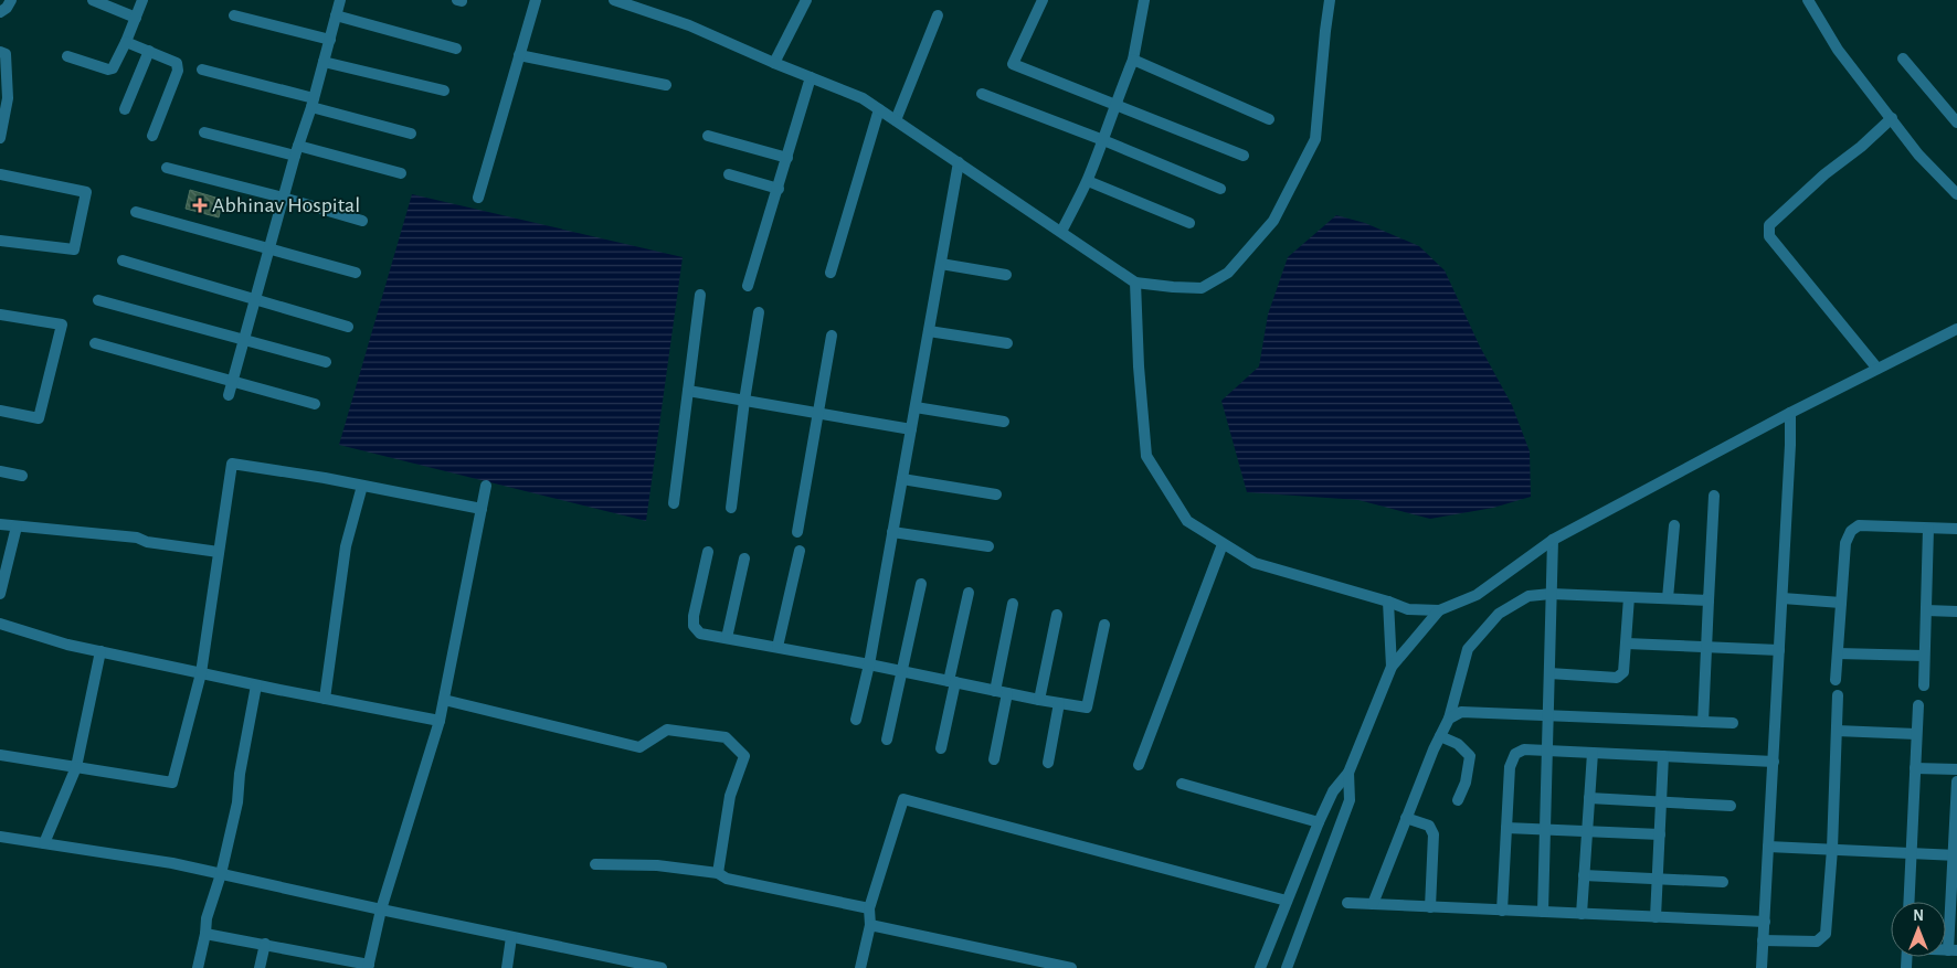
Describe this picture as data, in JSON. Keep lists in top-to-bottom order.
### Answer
{
  "places": {
    "health": ["Abhinav Hospital"]
  },
  "north": "top"
}
